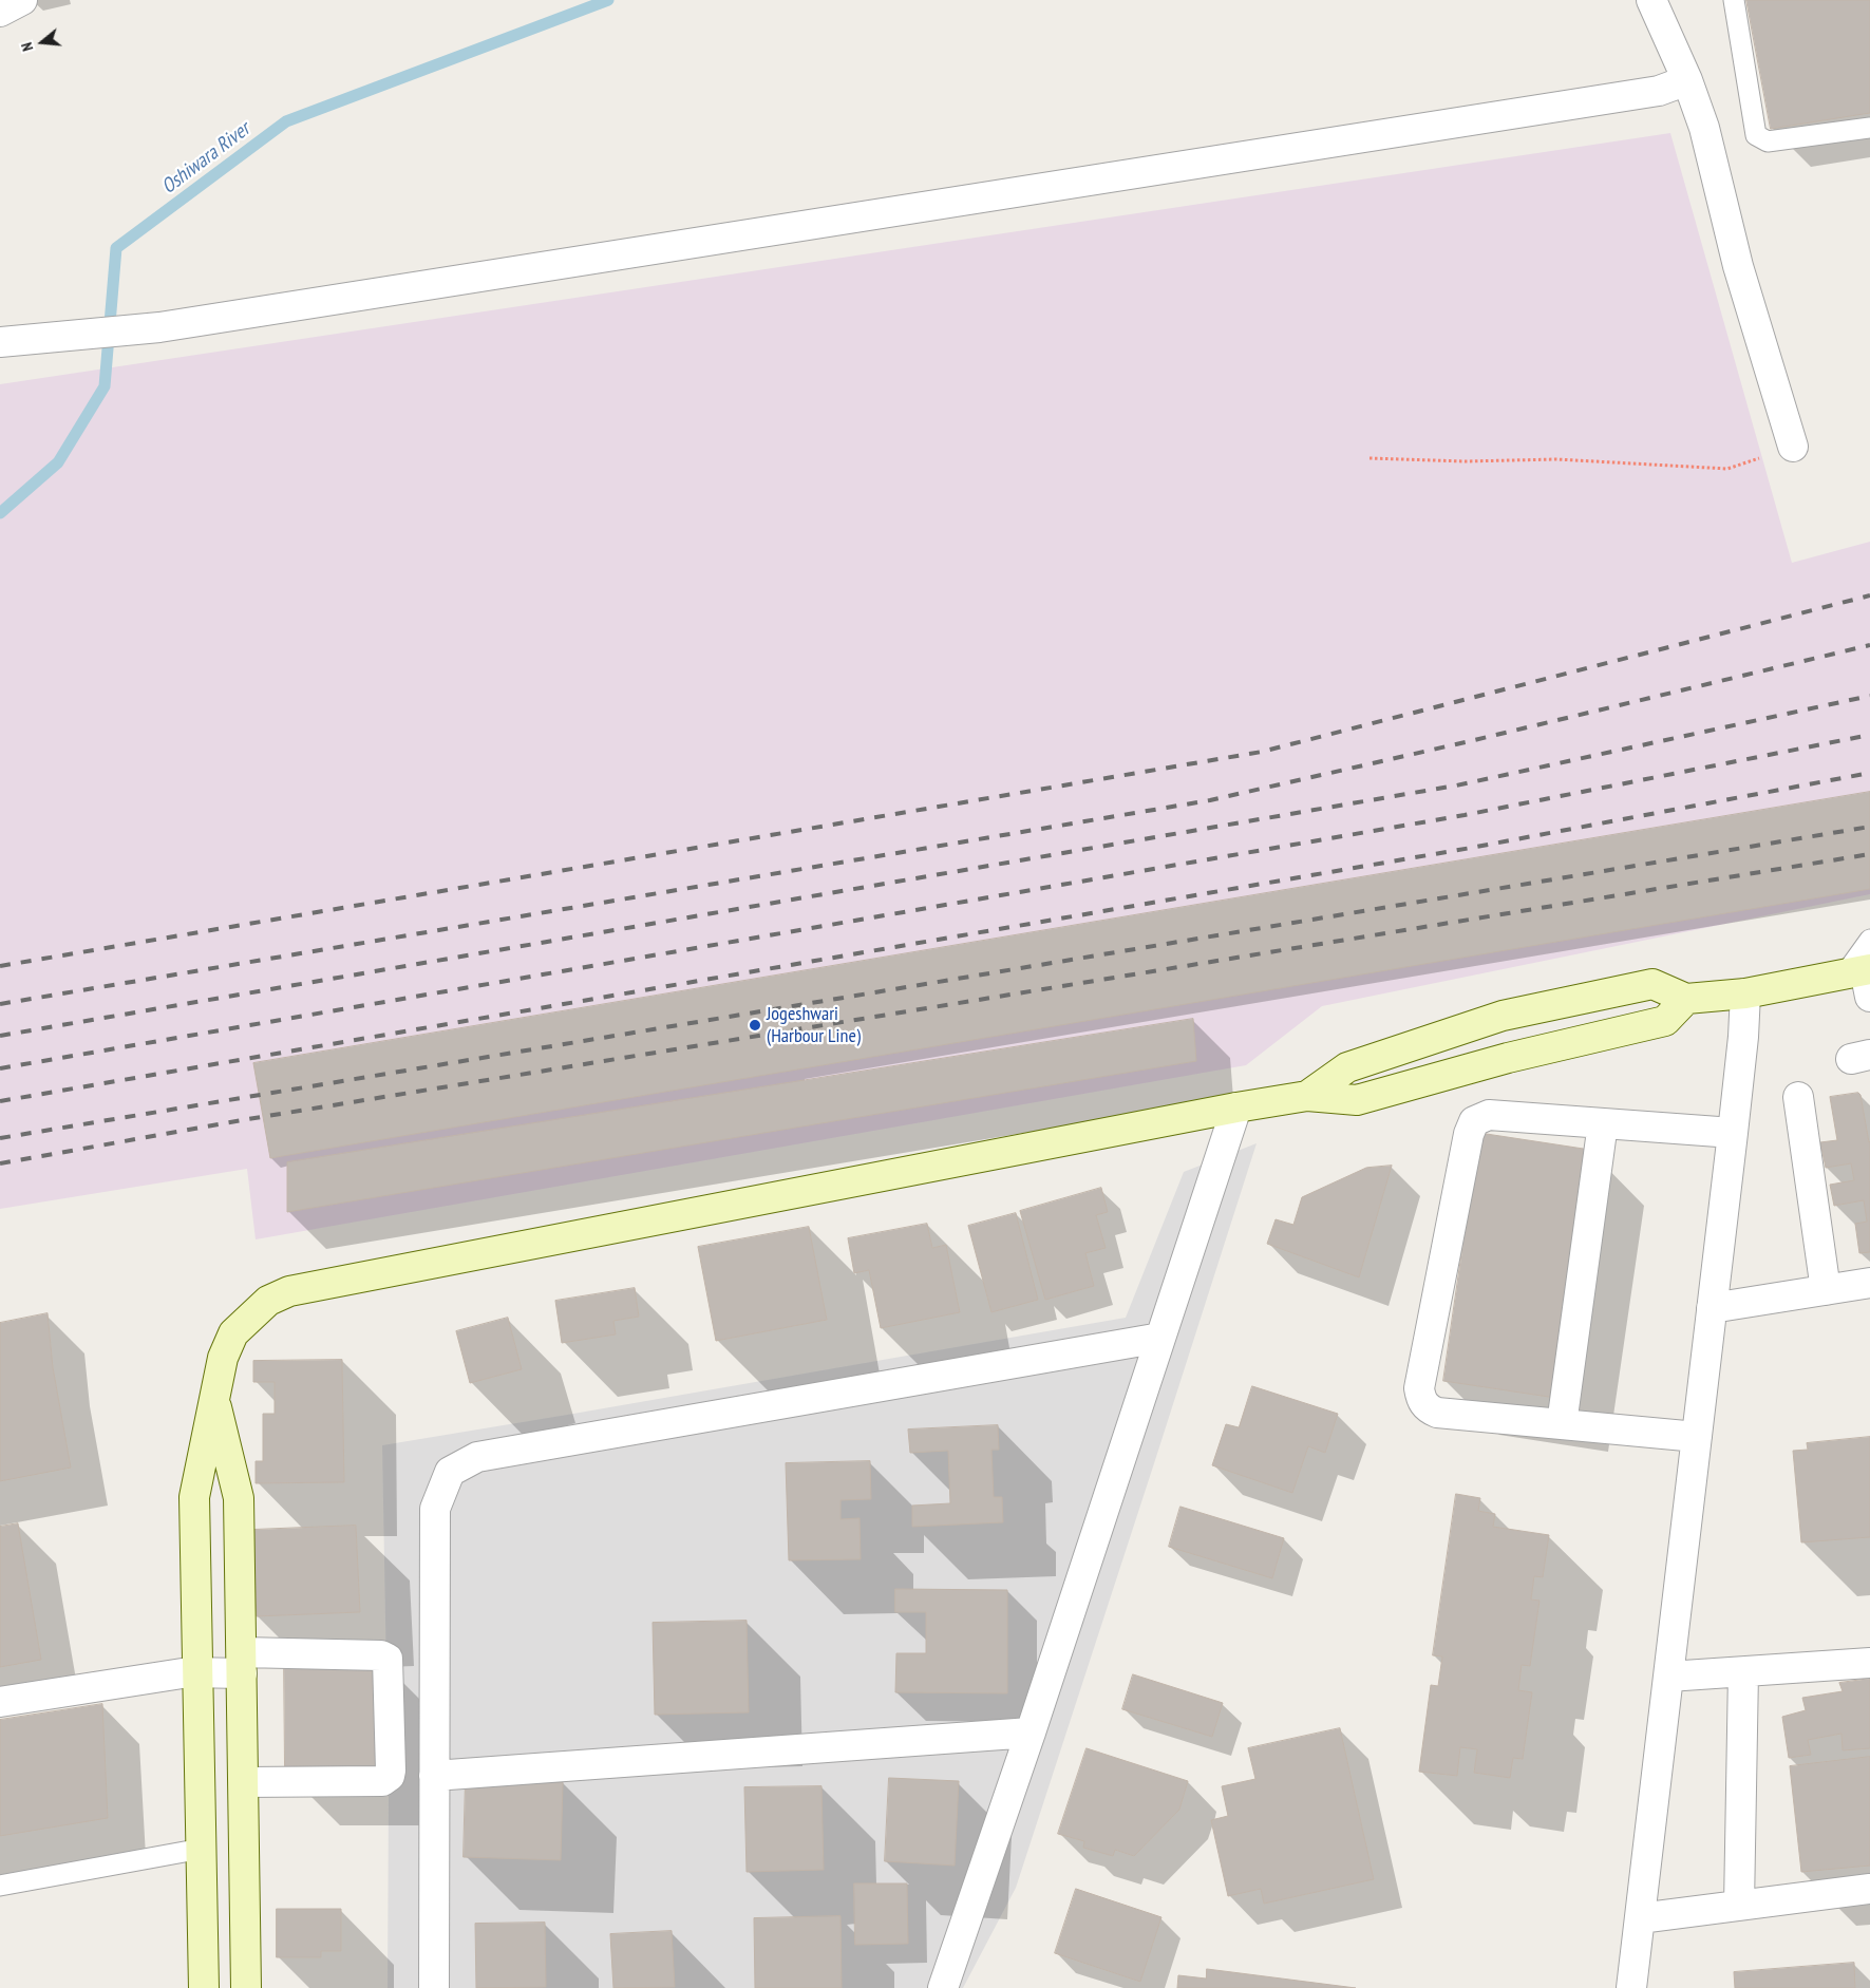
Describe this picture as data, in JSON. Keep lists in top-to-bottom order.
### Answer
{
  "water": ["Oshiwara River"],
  "places": ["Jogeshwari (Harbour Line)"],
  "north": "left"
}
